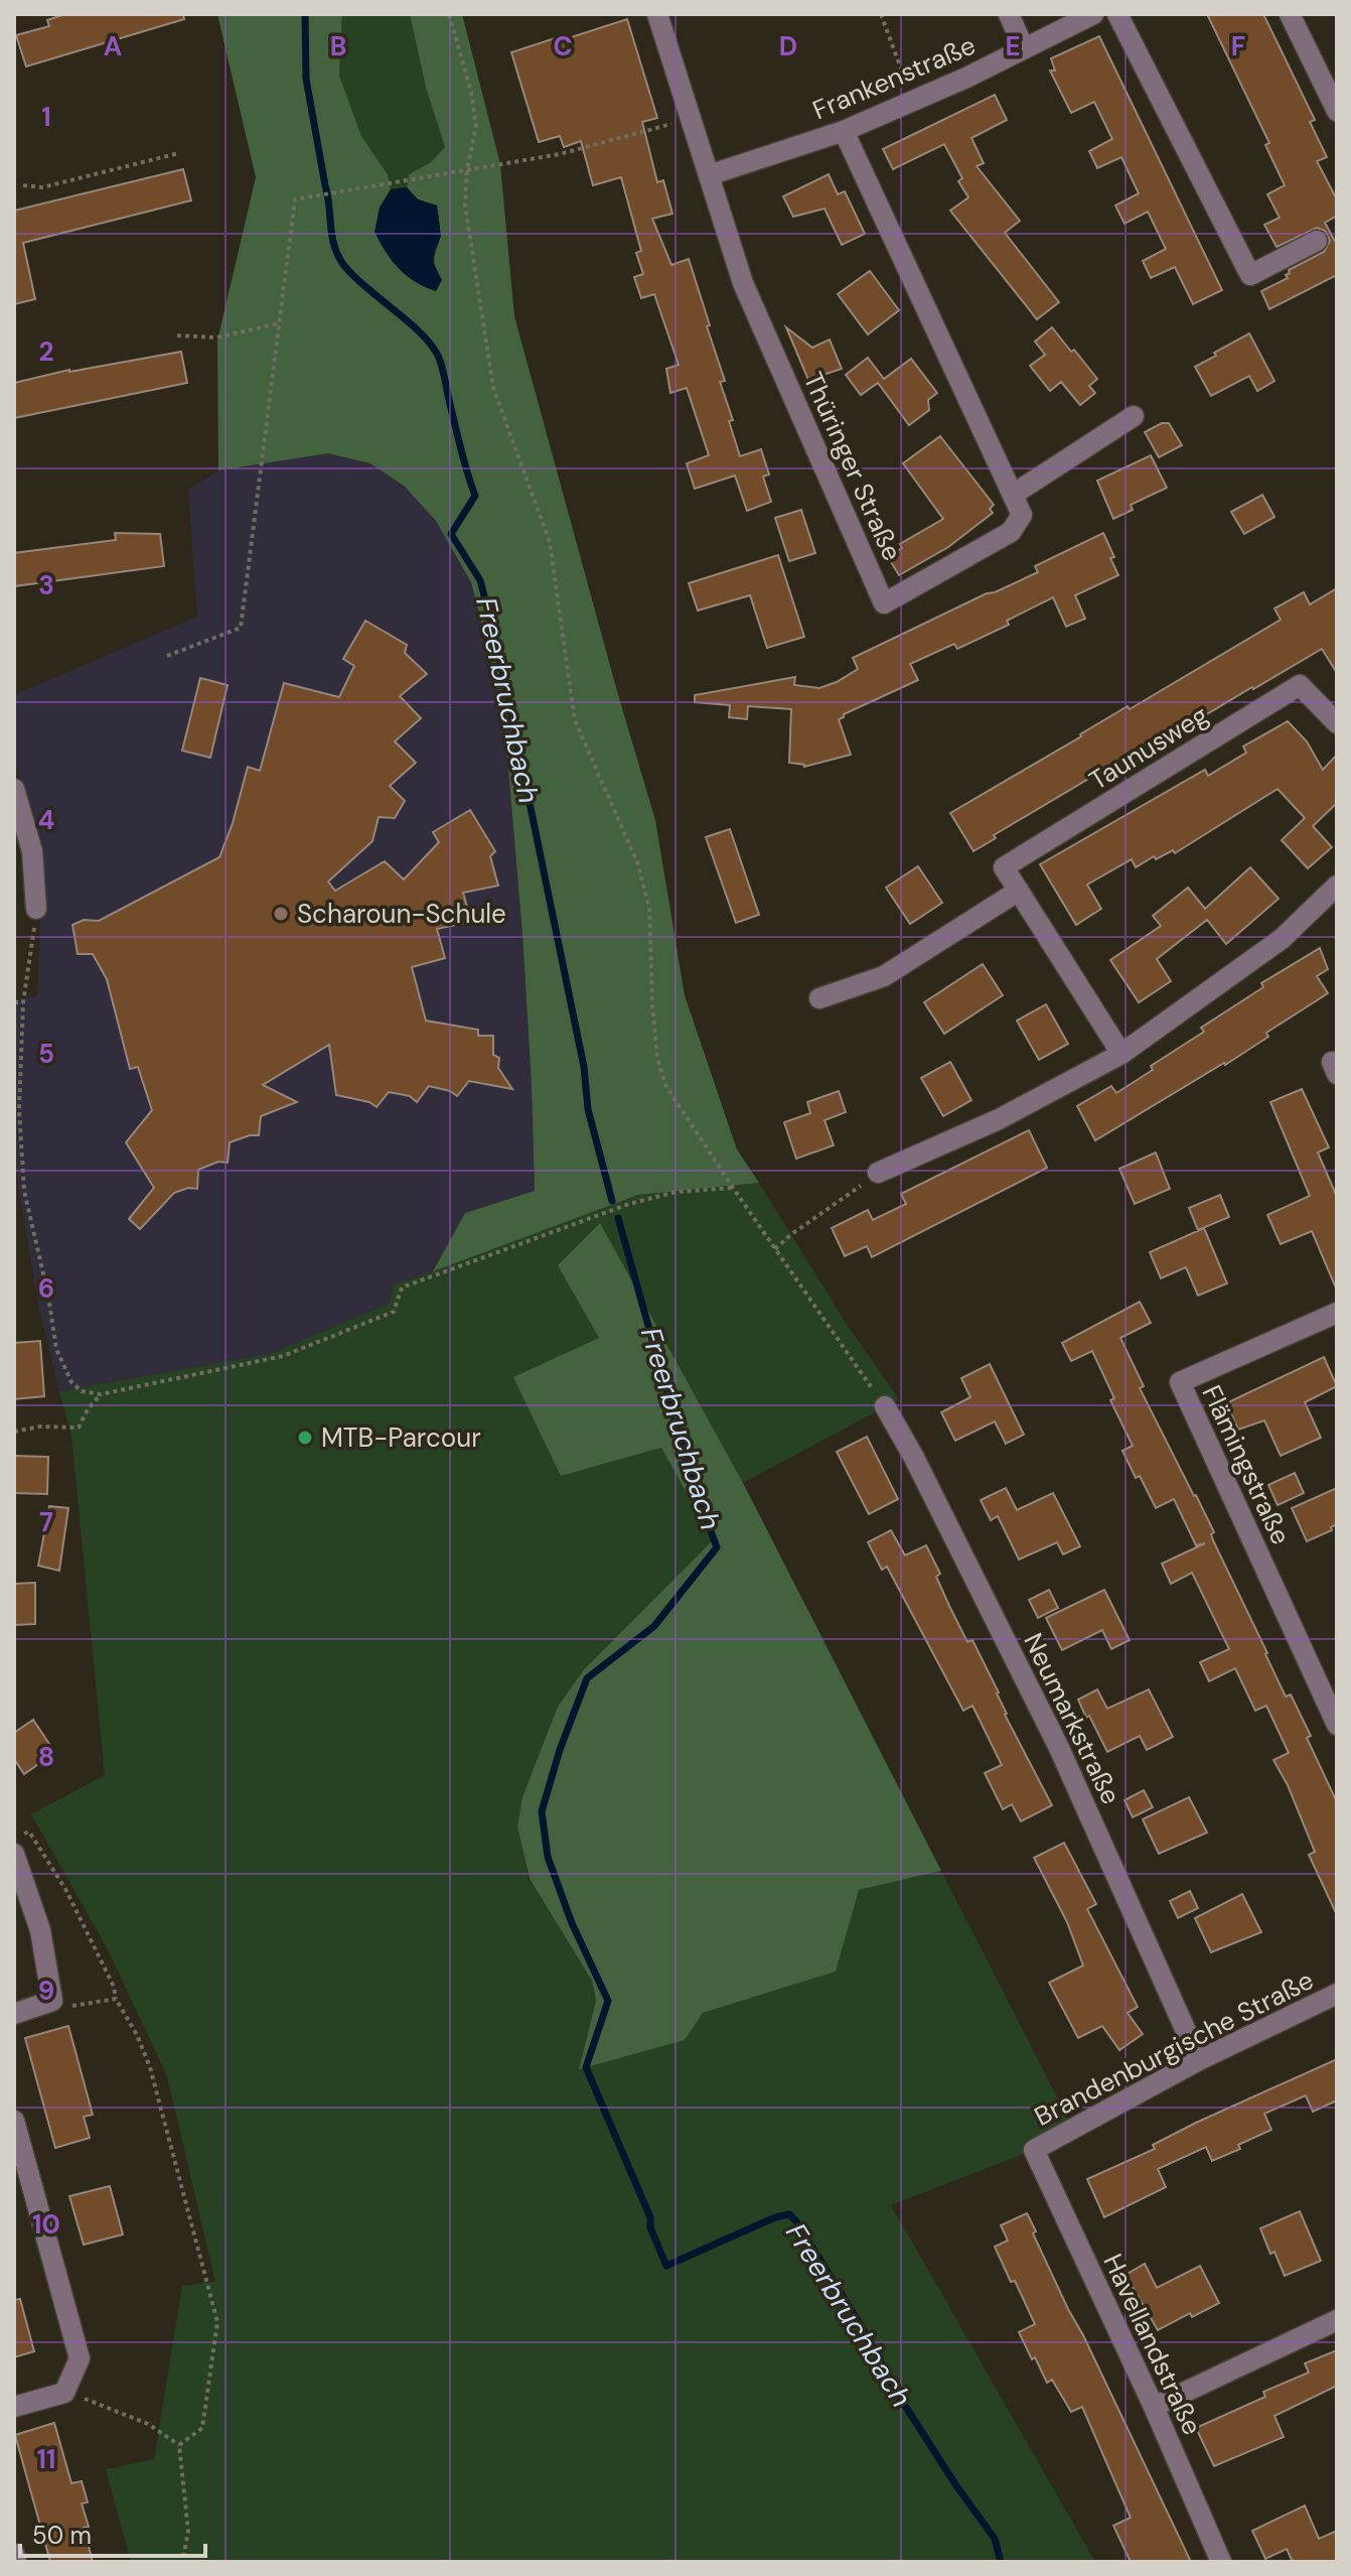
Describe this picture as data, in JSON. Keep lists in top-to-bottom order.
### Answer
{
  "streets": {
    "street": [
      "Frankenstraße",
      "Thüringer Straße",
      "Taunusweg",
      "Flämingstraße",
      "Neumarkstraße",
      "Brandenburgische Straße",
      "Havellandstraße"
    ]
  },
  "crossings": [
    ["Frankenstraße", "Thüringer Straße"],
    ["Neumarkstraße", "Brandenburgische Straße"],
    ["Brandenburgische Straße", "Havellandstraße"]
  ],
  "water": ["Freerbruchbach"],
  "places": ["Scharoun-Schule", "MTB-Parcour"],
  "scale_bar": "50 m",
  "grid": {
    "columns": [
      "A",
      "B",
      "C",
      "D",
      "E",
      "F"
    ],
    "rows": [
      "1",
      "2",
      "3",
      "4",
      "5",
      "6",
      "7",
      "8",
      "9",
      "10",
      "11"
    ]
  }
}
